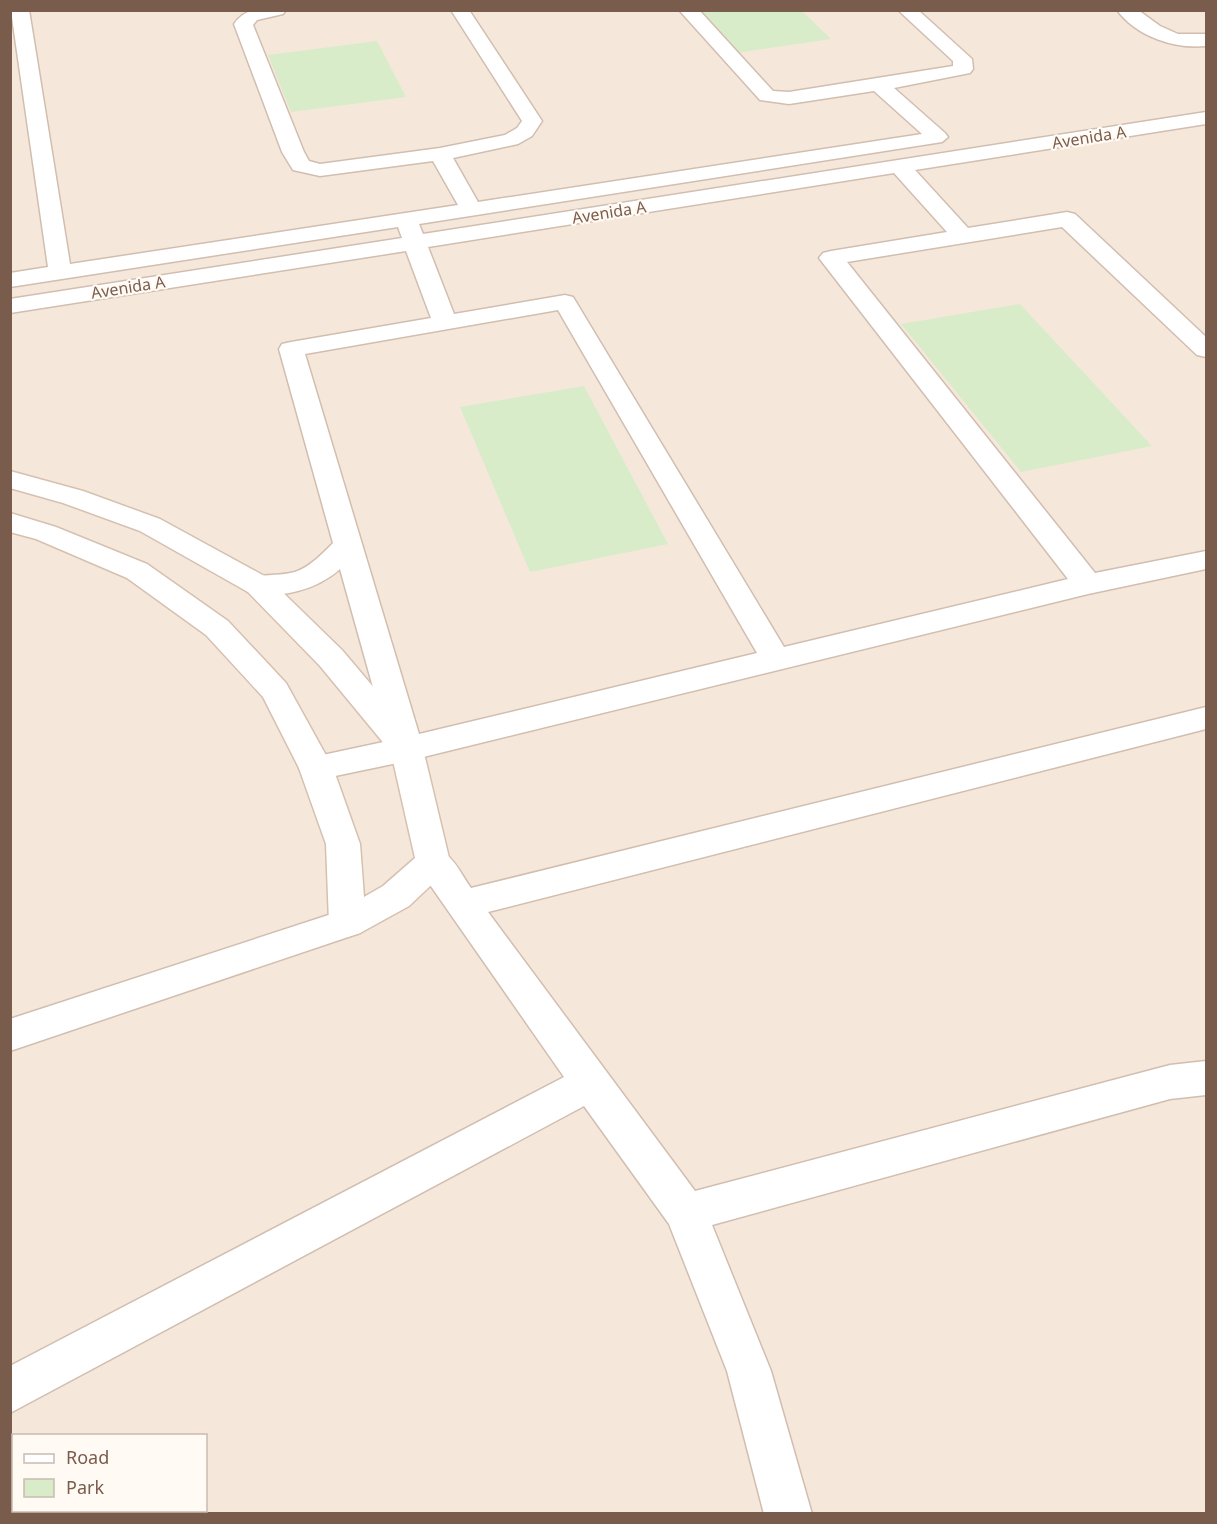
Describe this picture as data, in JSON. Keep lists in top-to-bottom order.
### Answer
{
  "streets": {
    "street": ["Avenida A"]
  },
  "legend": ["Road", "Park"]
}
